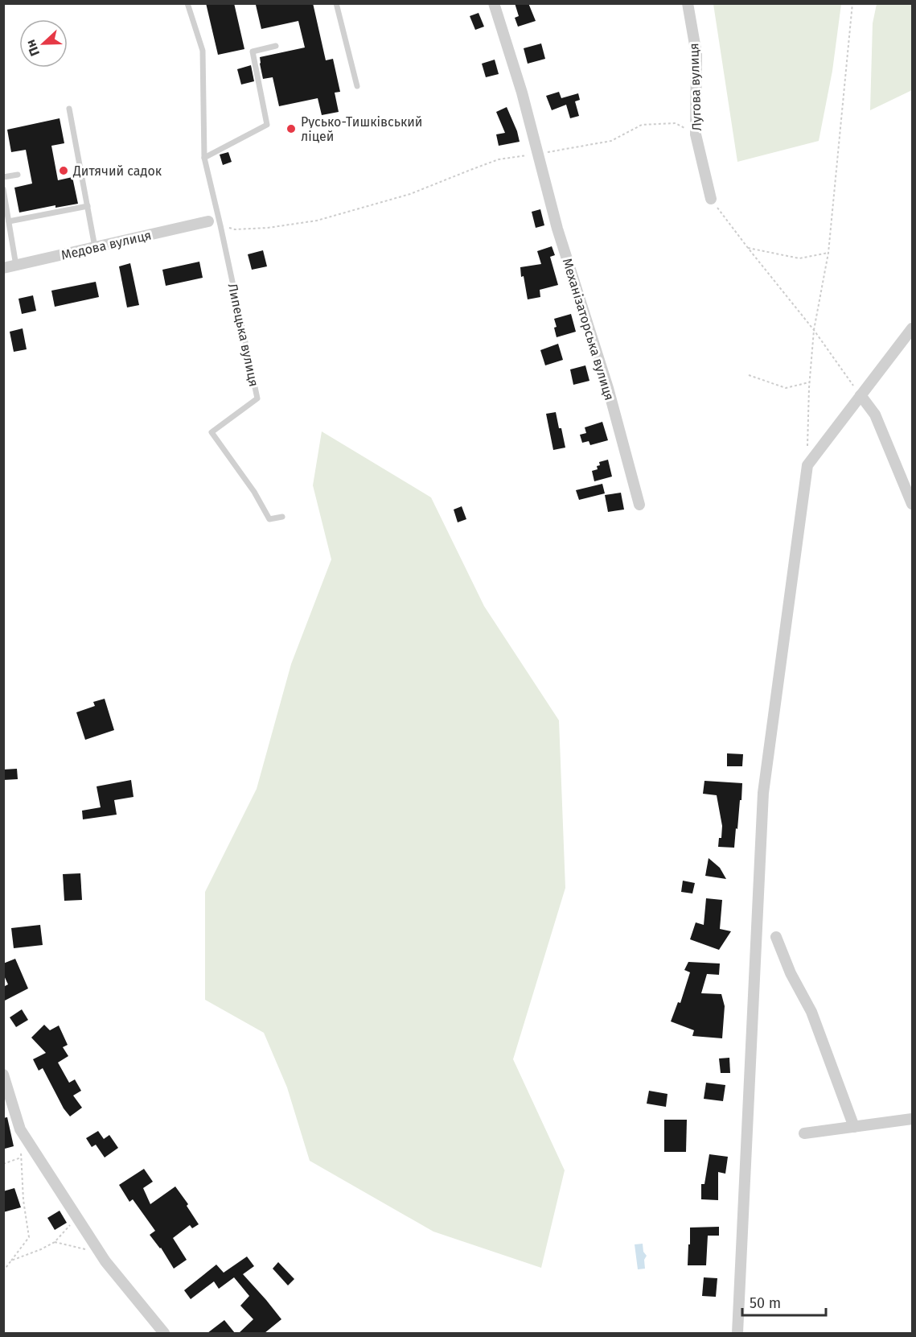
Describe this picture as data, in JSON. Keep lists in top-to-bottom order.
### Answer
{
  "streets": {
    "street": ["Лугова вулиця", "Медова вулиця", "Механізаторська вулиця"],
    "lane": ["Липецька вулиця"]
  },
  "places": ["Русько-Тишківський ліцей", "Дитячий садок"],
  "scale_bar": "50 m",
  "north": "left"
}
